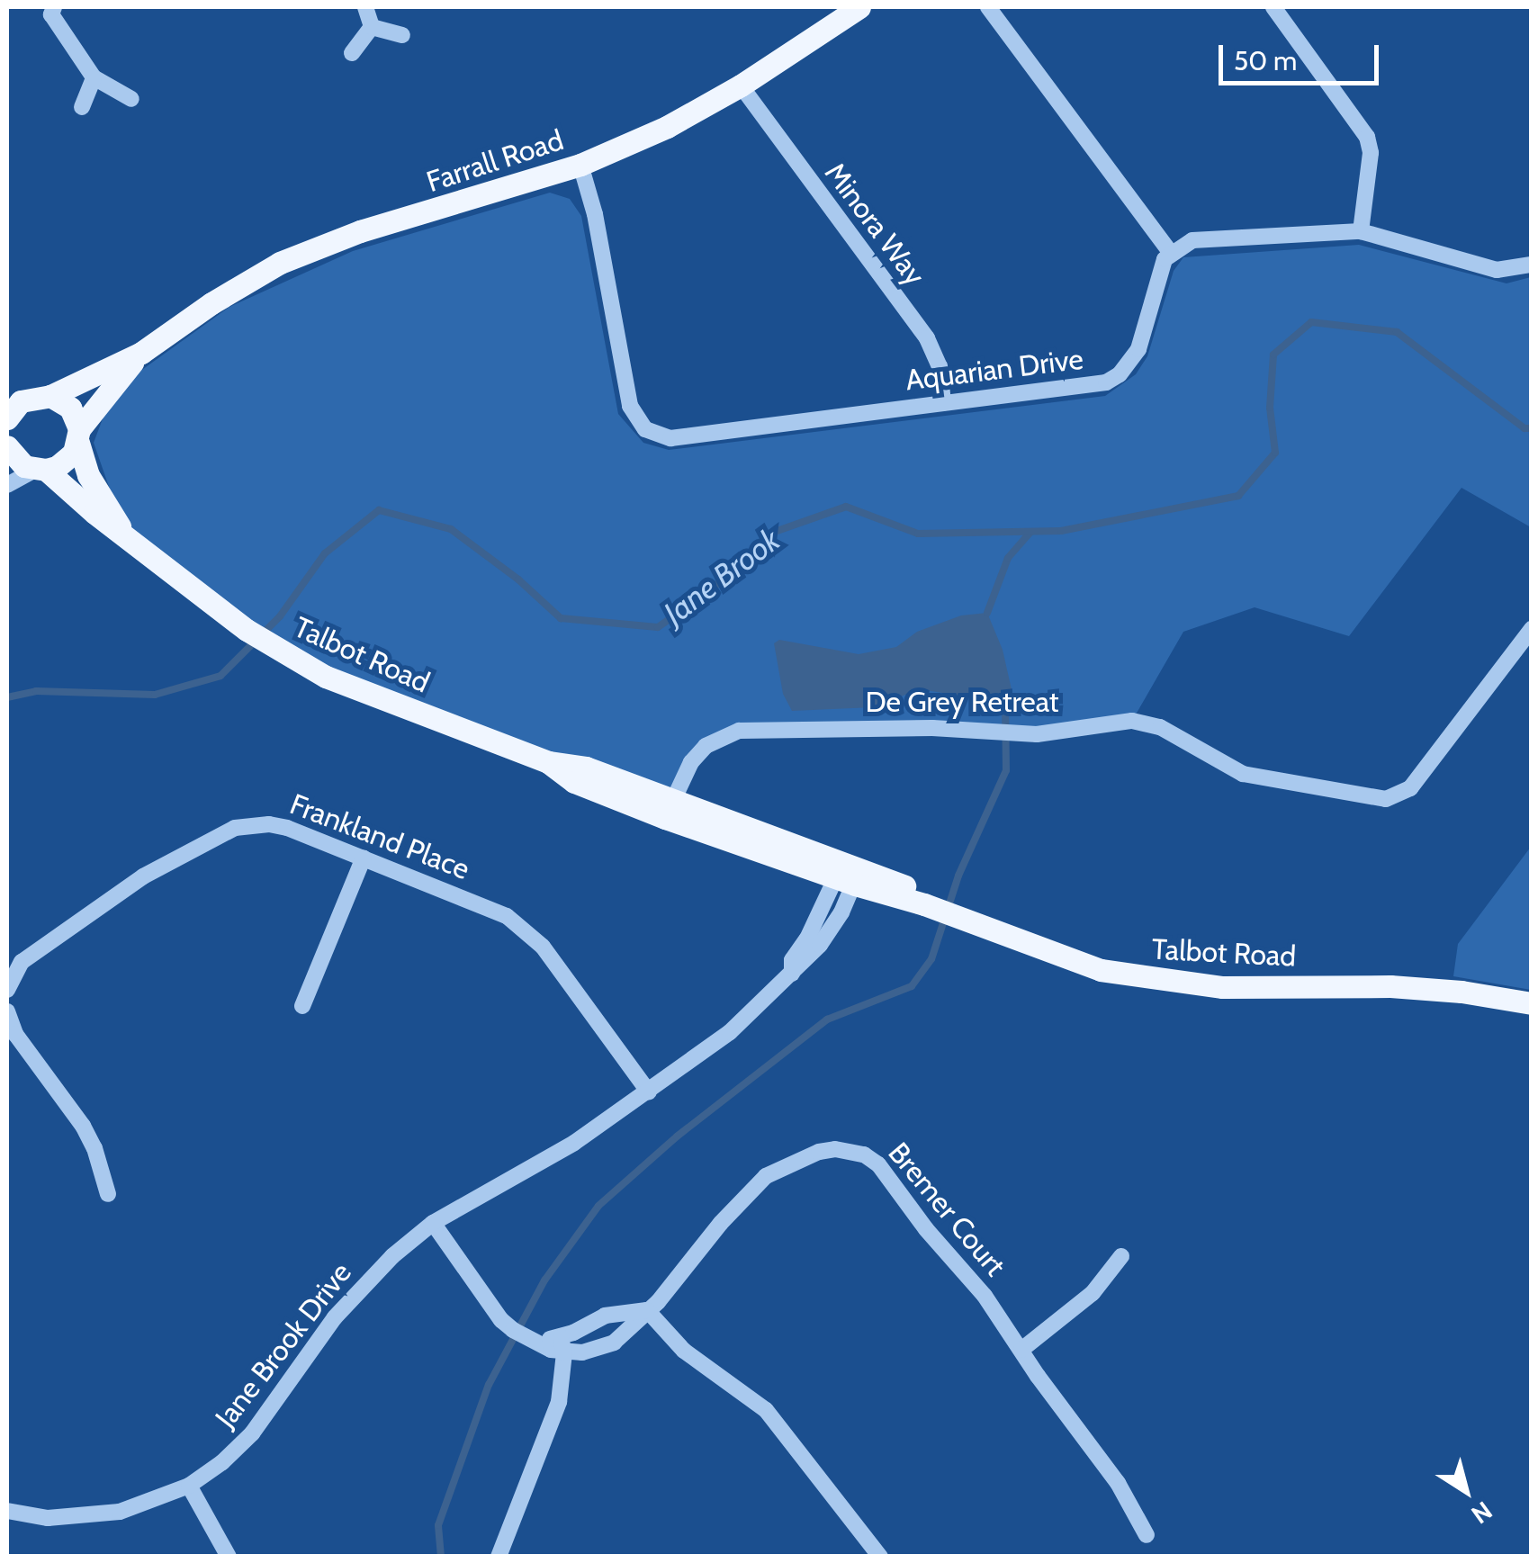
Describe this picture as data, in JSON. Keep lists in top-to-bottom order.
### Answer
{
  "streets": {
    "main road": ["Farrall Road", "Talbot Road"],
    "street": [
      "Minora Way",
      "Aquarian Drive",
      "De Grey Retreat",
      "Frankland Place",
      "Bremer Court",
      "Jane Brook Drive"
    ]
  },
  "crossings": [
    ["Farrall Road", "Minora Way"],
    ["Farrall Road", "Aquarian Drive"],
    ["Farrall Road", "Talbot Road"],
    ["Minora Way", "Aquarian Drive"],
    ["Talbot Road", "De Grey Retreat"],
    ["Talbot Road", "Jane Brook Drive"],
    ["Frankland Place", "Jane Brook Drive"],
    ["Bremer Court", "Jane Brook Drive"]
  ],
  "water": ["Jane Brook"],
  "scale_bar": "50 m",
  "north": "bottom right"
}
